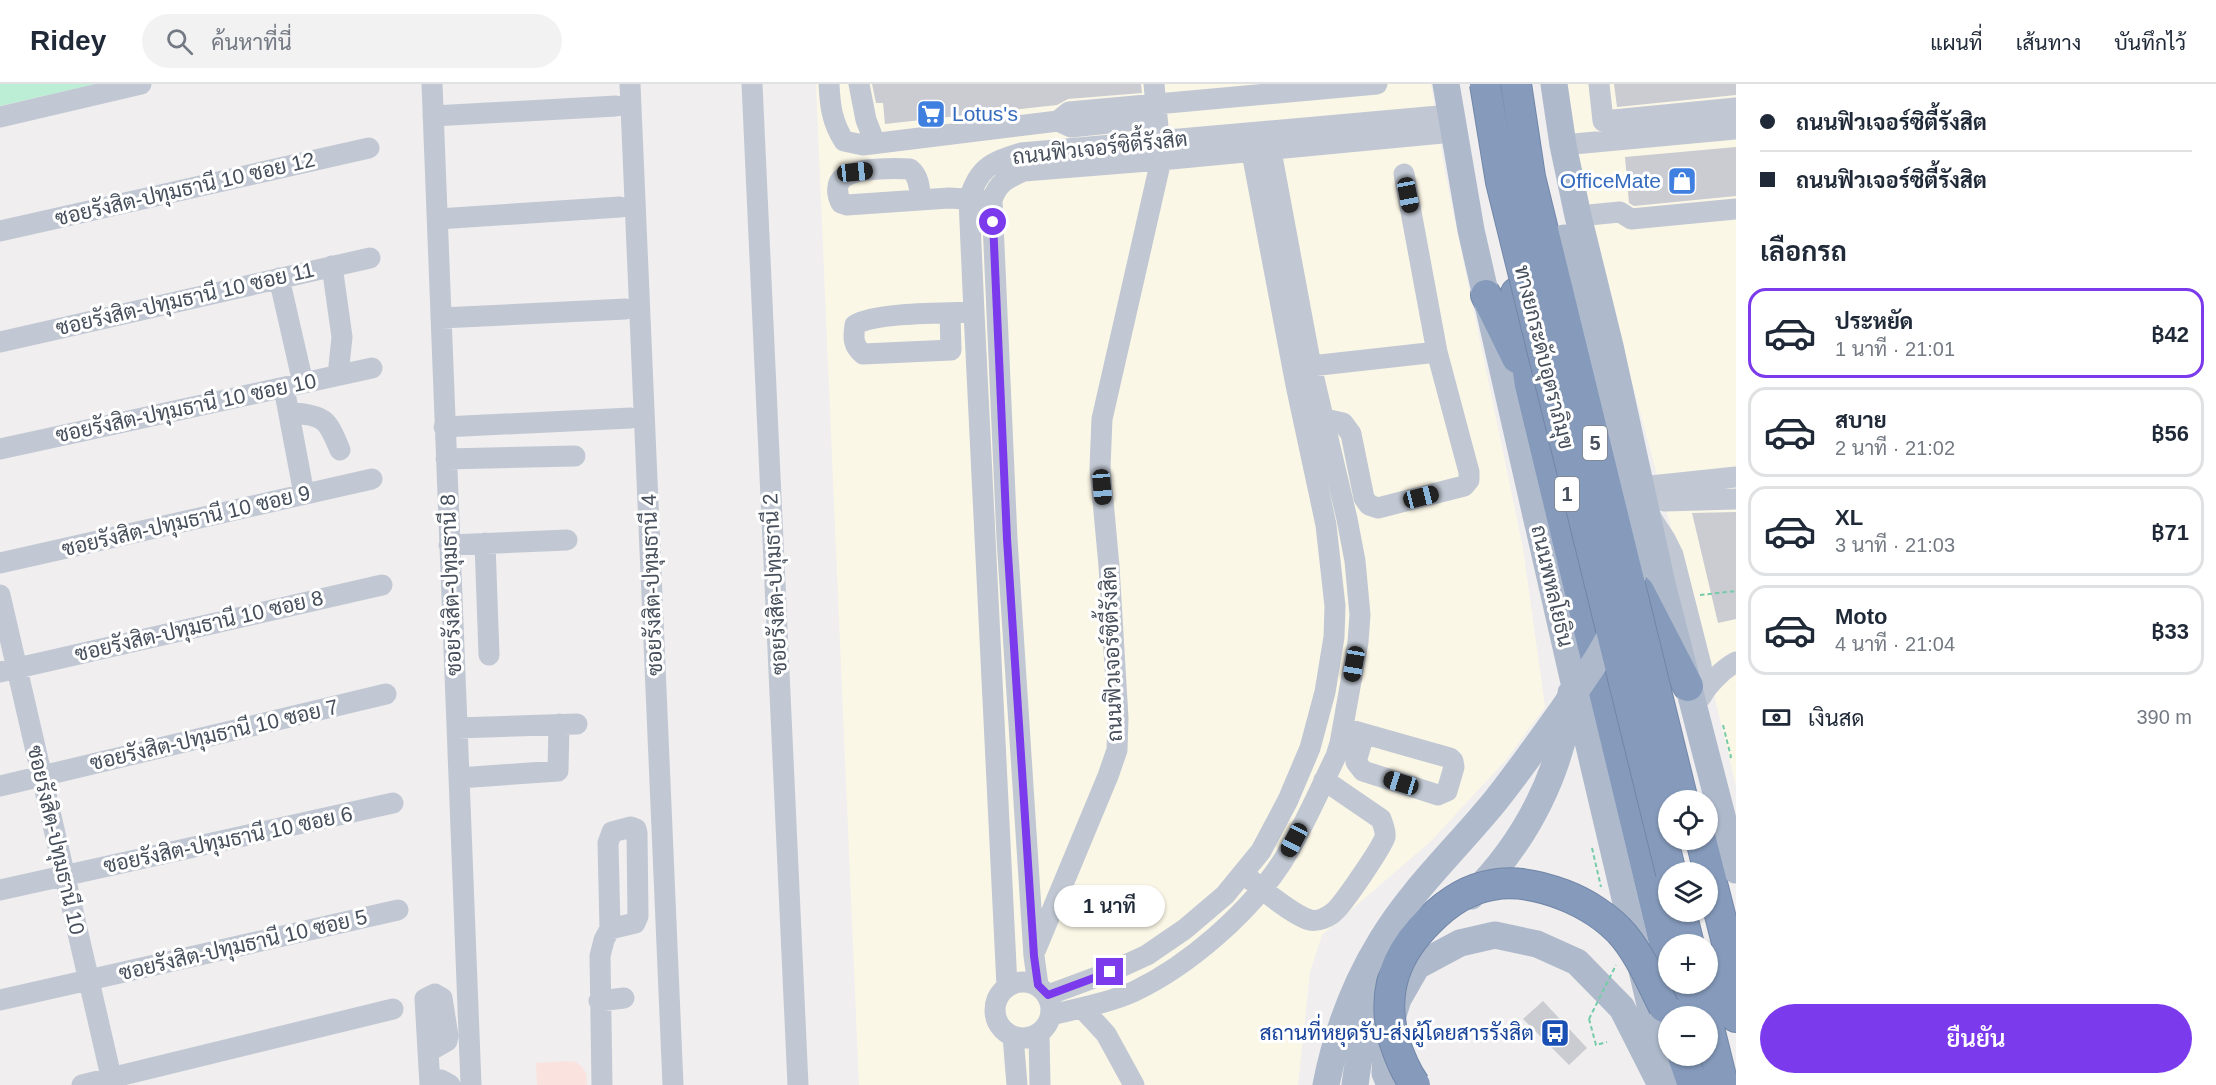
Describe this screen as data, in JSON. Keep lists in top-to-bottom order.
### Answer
{
  "streets": {
    "highway": [
      "ทางยกระดับอุตราภิมุข",
      "5",
      "1",
      "ถนนพหลโยธิน"
    ],
    "street": [
      "ถนนฟิวเจอร์ซิตี้รังสิต",
      "ซอยรังสิต-ปทุมธานี 10 ซอย 12",
      "ซอยรังสิต-ปทุมธานี 10 ซอย 11",
      "ซอยรังสิต-ปทุมธานี 10 ซอย 10",
      "ซอยรังสิต-ปทุมธานี 10 ซอย 9",
      "ซอยรังสิต-ปทุมธานี 2",
      "ซอยรังสิต-ปทุมธานี 8",
      "ซอยรังสิต-ปทุมธานี 4",
      "ซอยรังสิต-ปทุมธานี 10 ซอย 8",
      "ซอยรังสิต-ปทุมธานี 10 ซอย 7",
      "ซอยรังสิต-ปทุมธานี 10",
      "ซอยรังสิต-ปทุมธานี 10 ซอย 6",
      "ซอยรังสิต-ปทุมธานี 10 ซอย 5"
    ]
  },
  "crossings": [
    ["ถนนฟิวเจอร์ซิตี้รังสิต", "ถนนพหลโยธิน"],
    ["ซอยรังสิต-ปทุมธานี 10 ซอย 8", "ซอยรังสิต-ปทุมธานี 10"],
    ["ซอยรังสิต-ปทุมธานี 10 ซอย 7", "ซอยรังสิต-ปทุมธานี 10"],
    ["ซอยรังสิต-ปทุมธานี 10", "ซอยรังสิต-ปทุมธานี 10 ซอย 6"],
    ["ซอยรังสิต-ปทุมธานี 10", "ซอยรังสิต-ปทุมธานี 10 ซอย 5"]
  ],
  "places": {
    "supermarket": ["Lotus's"],
    "shop": ["OfficeMate"],
    "bus stop": ["สถานที่หยุดรับ-ส่งผู้โดยสารรังสิต"]
  },
  "page": {
    "header": "Ridey",
    "search": "ค้นหาที่นี่",
    "nav": ["แผนที่", "เส้นทาง", "บันทึกไว้"],
    "banner": ["ถนนฟิวเจอร์ซิตี้รังสิต", "ถนนฟิวเจอร์ซิตี้รังสิต"],
    "heading": "เลือกรถ",
    "list": [
      {
        "name": "ประหยัด",
        "note": "1 นาที · 21:01",
        "value": "฿42"
      },
      {
        "name": "สบาย",
        "note": "2 นาที · 21:02",
        "value": "฿56"
      },
      {
        "name": "XL",
        "note": "3 นาที · 21:03",
        "value": "฿71"
      },
      {
        "name": "Moto",
        "note": "4 นาที · 21:04",
        "value": "฿33"
      }
    ],
    "pay": ["เงินสด", "390 m"],
    "map_buttons": ["+", "−"],
    "bubble": "1 นาที",
    "buttons": "ยืนยัน"
  }
}
